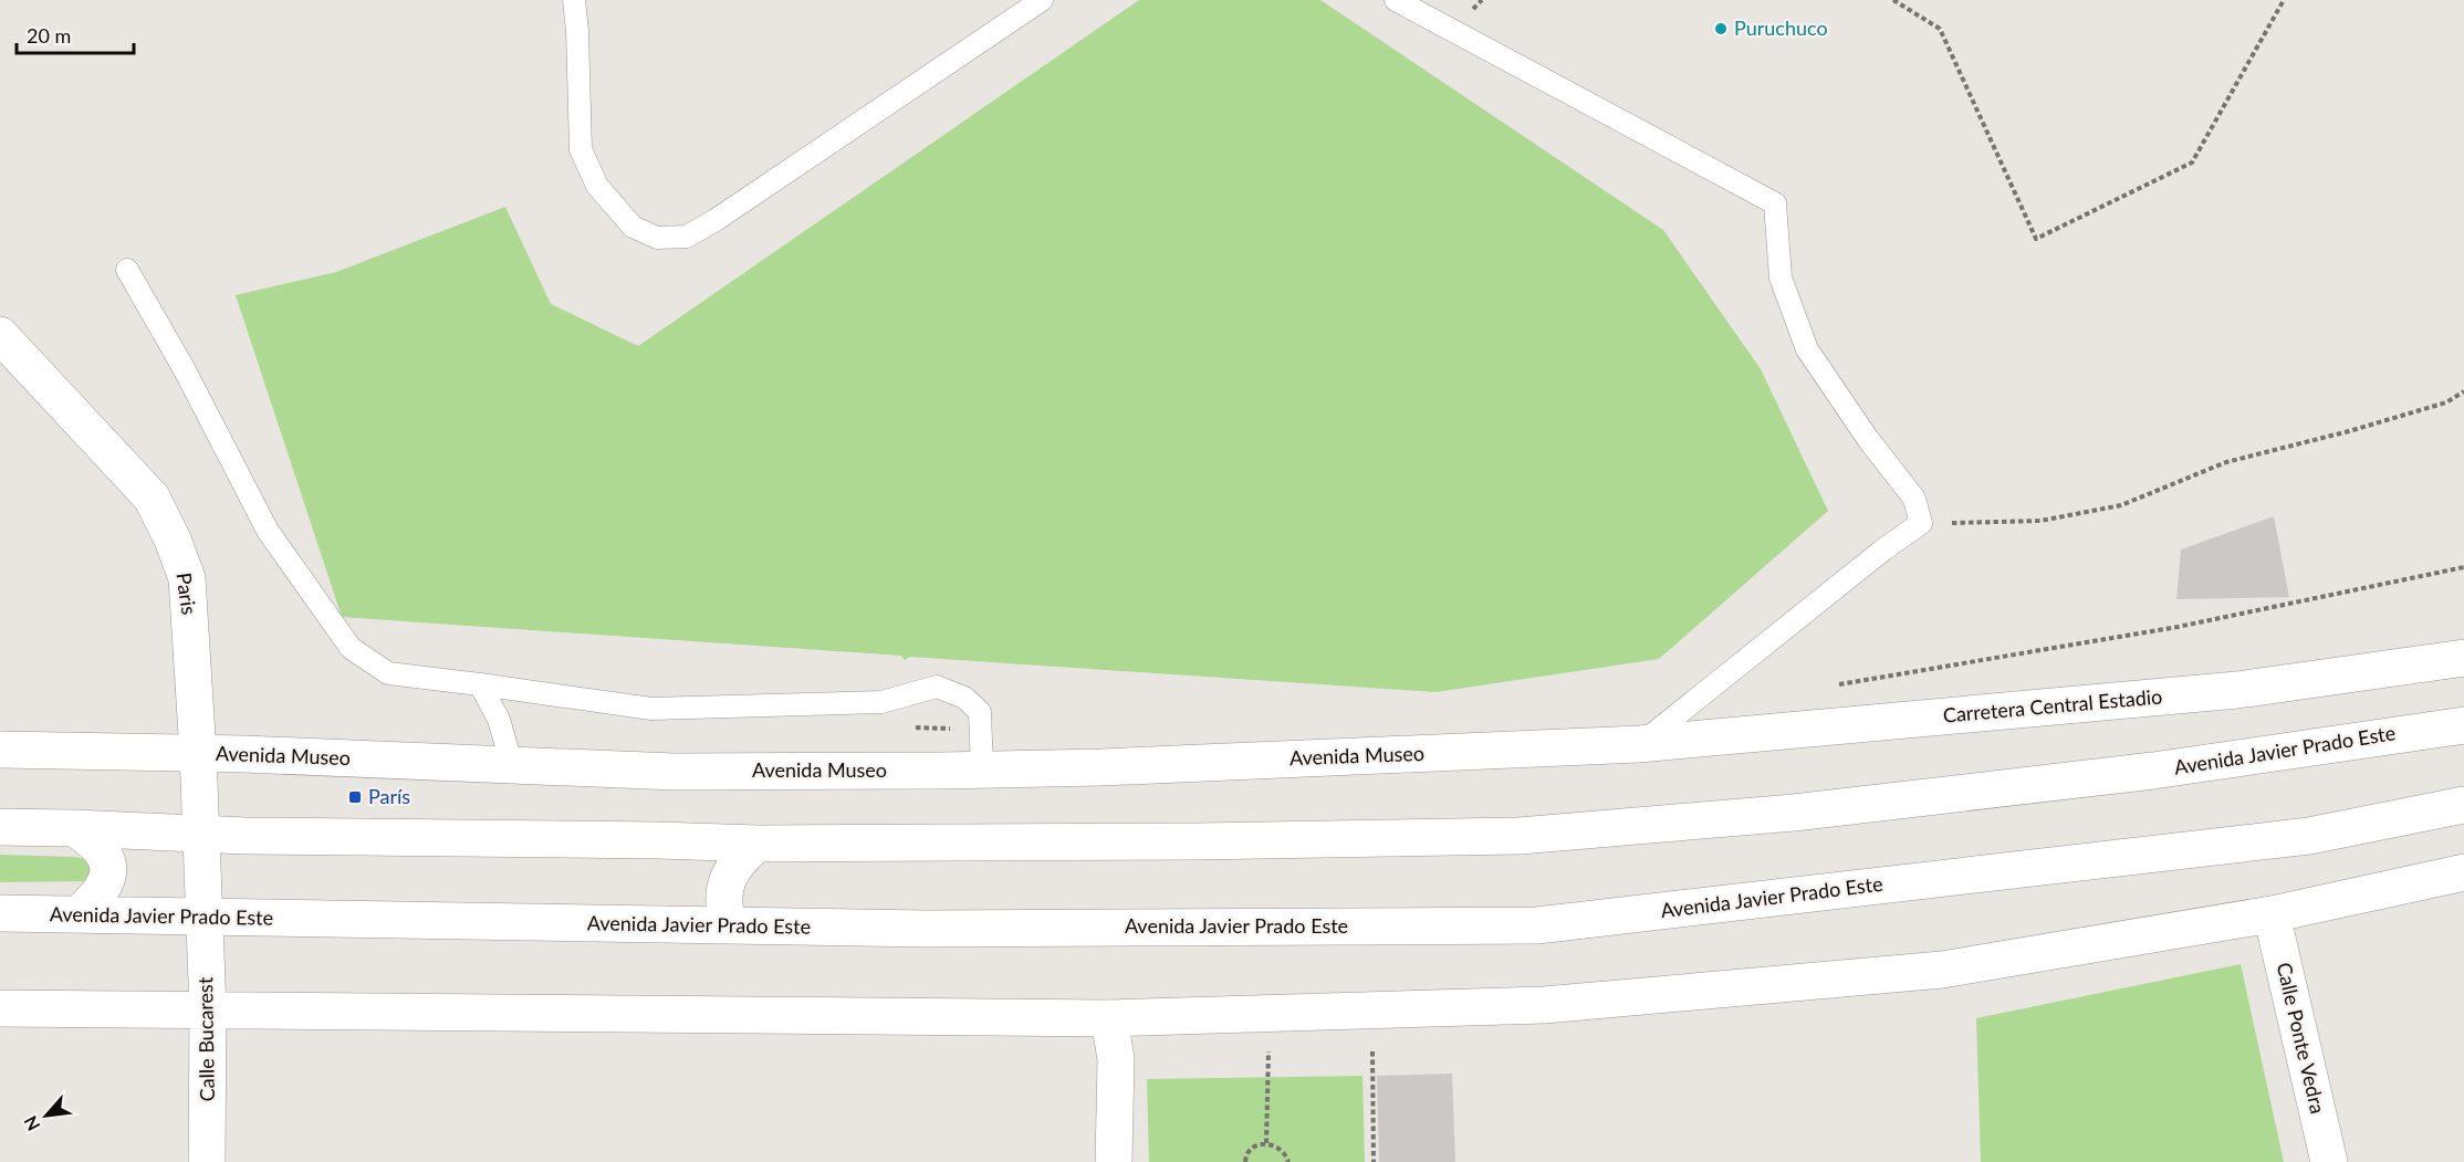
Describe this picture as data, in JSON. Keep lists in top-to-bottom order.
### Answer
{
  "streets": {
    "street": [
      "Paris",
      "Carretera Central Estadio",
      "Avenida Javier Prado Este",
      "Avenida Museo",
      "Calle Ponte Vedra",
      "Calle Bucarest"
    ]
  },
  "crossings": [
    ["Paris", "Avenida Javier Prado Este"],
    ["Paris", "Avenida Museo"],
    ["Paris", "Calle Bucarest"],
    ["Carretera Central Estadio", "Avenida Museo"],
    ["Avenida Javier Prado Este", "Calle Bucarest"]
  ],
  "places": {
    "other": ["Puruchuco"],
    "transit": ["París"]
  },
  "scale_bar": "20 m",
  "north": "bottom left"
}
